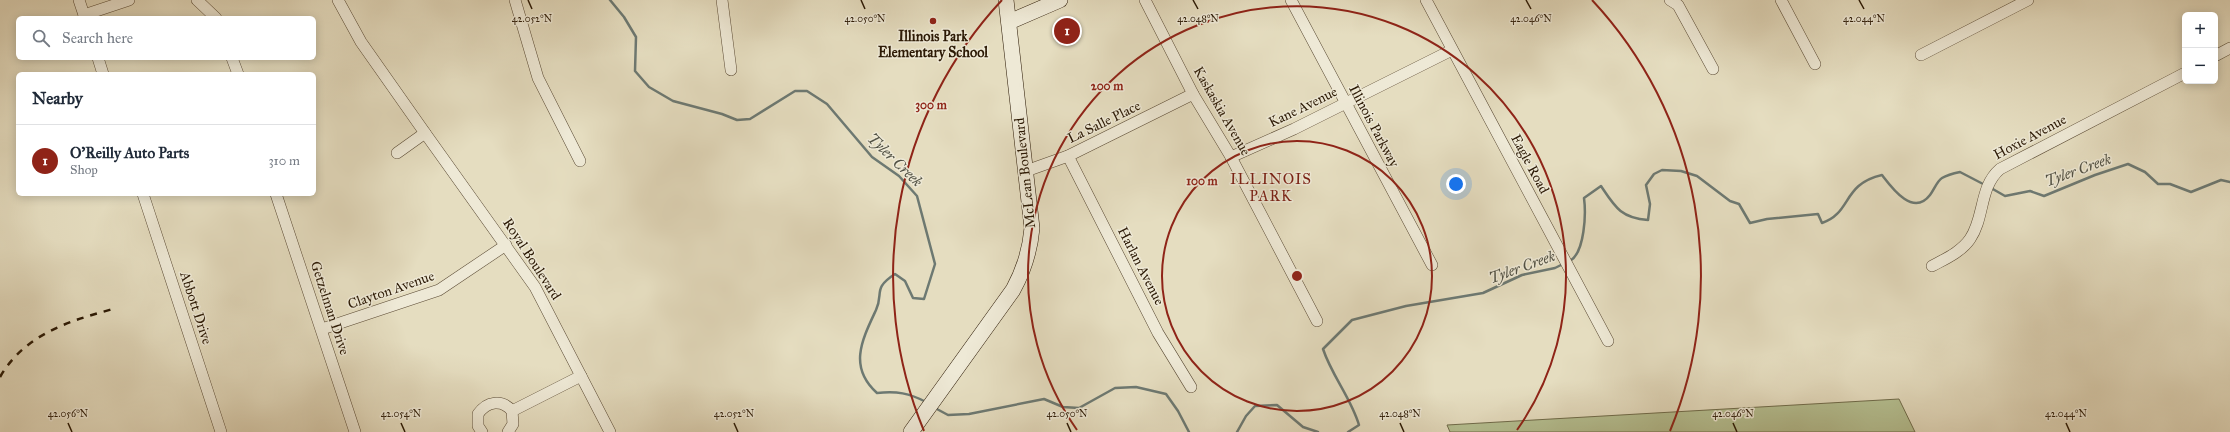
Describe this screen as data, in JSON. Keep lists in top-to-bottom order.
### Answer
{
  "streets": {
    "main road": ["McLean Boulevard"],
    "street": [
      "Kane Avenue",
      "Kaskaskia Avenue",
      "La Salle Place",
      "Illinois Parkway",
      "Hoxie Avenue",
      "Eagle Road",
      "Royal Boulevard",
      "Harlan Avenue",
      "Clayton Avenue",
      "Abbott Drive",
      "Getzelman Drive"
    ]
  },
  "crossings": [
    ["Kane Avenue", "Kaskaskia Avenue"],
    ["Kane Avenue", "Illinois Parkway"],
    ["Kane Avenue", "Eagle Road"],
    ["Kaskaskia Avenue", "La Salle Place"],
    ["La Salle Place", "McLean Boulevard"],
    ["La Salle Place", "Harlan Avenue"],
    ["Royal Boulevard", "Clayton Avenue"],
    ["Clayton Avenue", "Getzelman Drive"]
  ],
  "districts": ["ILLINOIS PARK"],
  "water": ["Tyler Creek"],
  "places": ["Illinois Park Elementary School"],
  "page": {
    "map_buttons": ["+", "−"],
    "pins": "1",
    "search": "Search here",
    "heading": "Nearby",
    "list": [
      {
        "mark": "1",
        "name": "O'Reilly Auto Parts",
        "note": "Shop",
        "value": "310 m"
      }
    ]
  },
  "coordinates": [
    "42.048°N",
    "42.046°N",
    "42.044°N",
    "42.052°N",
    "42.050°N",
    "42.056°N",
    "42.054°N"
  ],
  "rings": ["200 m", "300 m", "100 m"]
}
